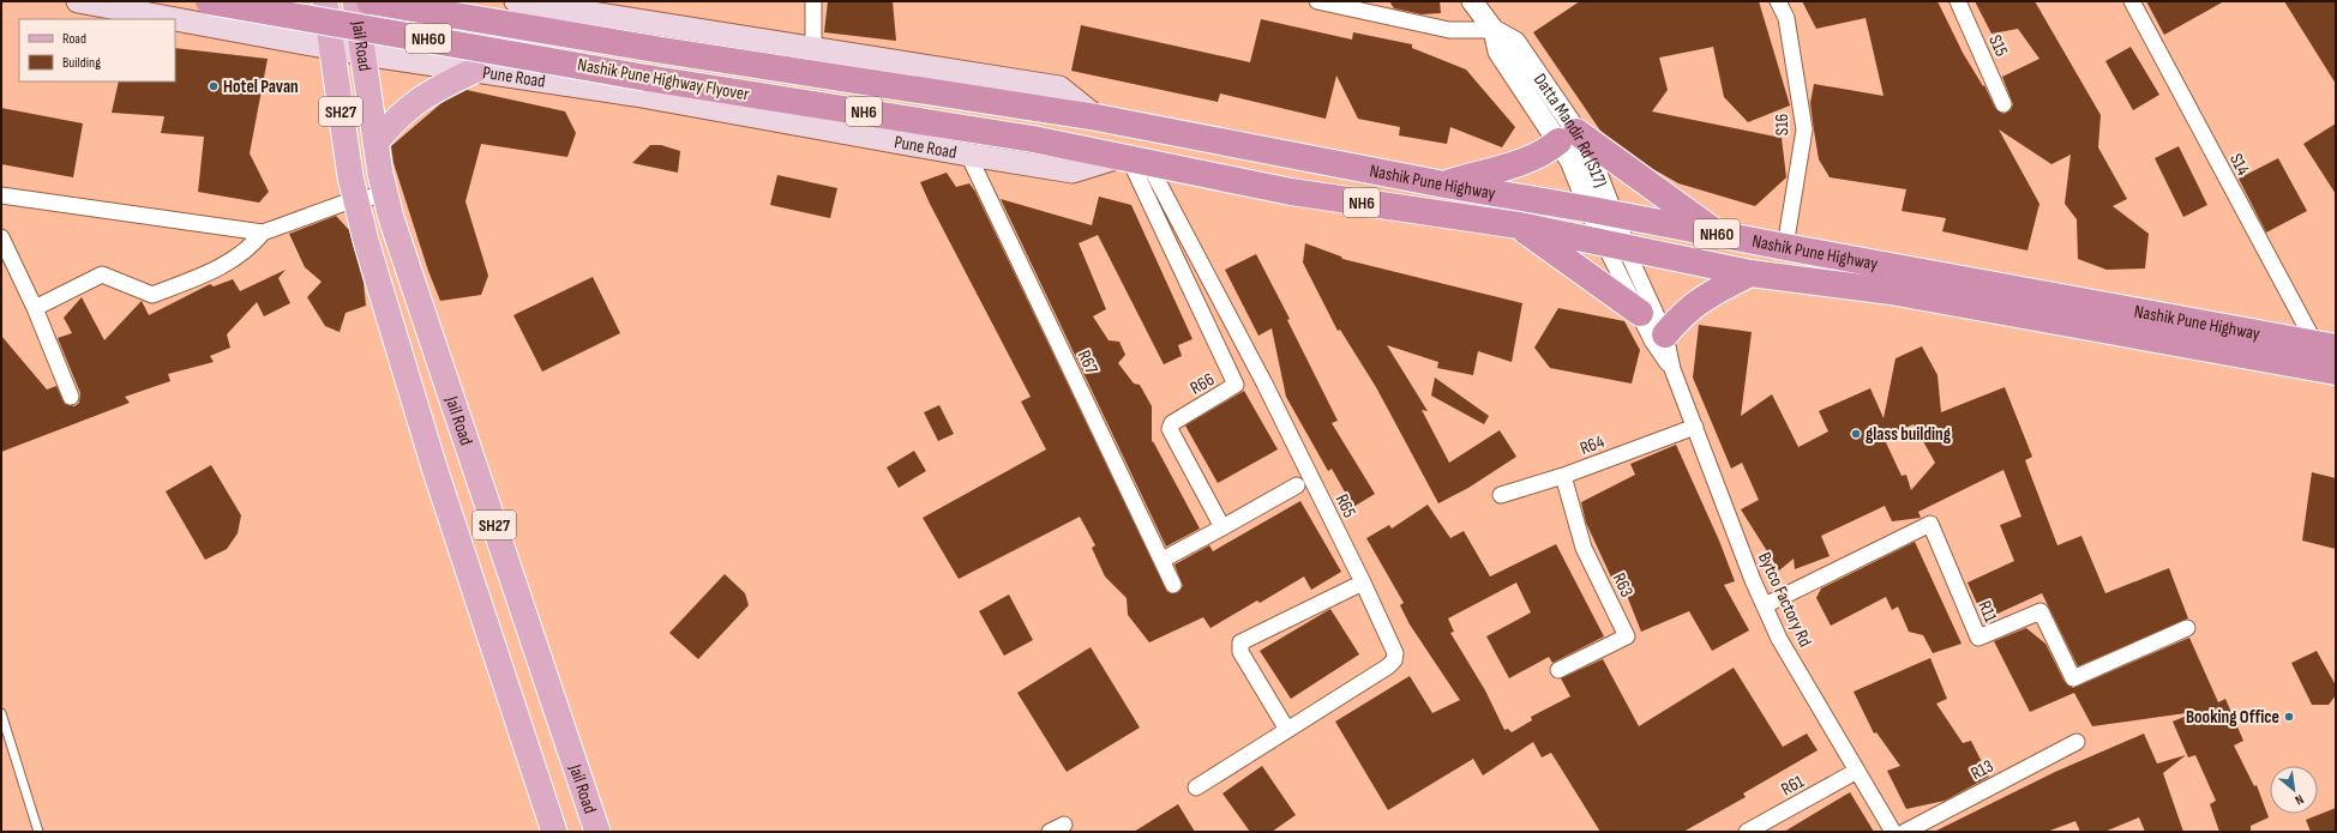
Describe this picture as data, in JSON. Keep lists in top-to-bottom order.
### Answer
{
  "streets": {
    "highway": [
      "NH60",
      "Nashik Pune Highway Flyover",
      "NH6",
      "Nashik Pune Highway"
    ],
    "main road": ["Jail Road", "Pune Road", "SH27"],
    "street": [
      "S15",
      "S16",
      "Datta Mandir Rd (S17)",
      "S14",
      "R67",
      "R66",
      "R64",
      "R65",
      "R63",
      "Bytco Factory Rd",
      "R11",
      "R13",
      "R61"
    ]
  },
  "crossings": [
    ["Jail Road", "Pune Road"],
    ["Pune Road", "Nashik Pune Highway Flyover"],
    ["Pune Road", "Nashik Pune Highway"],
    ["Pune Road", "R67"],
    ["Pune Road", "R66"],
    ["Pune Road", "R65"],
    ["Nashik Pune Highway Flyover", "Nashik Pune Highway"],
    ["Nashik Pune Highway Flyover", "R66"],
    ["Nashik Pune Highway Flyover", "R65"],
    ["S16", "Nashik Pune Highway"],
    ["Datta Mandir Rd (S17)", "Nashik Pune Highway"],
    ["Datta Mandir Rd (S17)", "Bytco Factory Rd"],
    ["S14", "Nashik Pune Highway"],
    ["Nashik Pune Highway", "R66"],
    ["Nashik Pune Highway", "R65"],
    ["Nashik Pune Highway", "Bytco Factory Rd"],
    ["R66", "R65"],
    ["R64", "R63"],
    ["R64", "Bytco Factory Rd"],
    ["Bytco Factory Rd", "R11"],
    ["Bytco Factory Rd", "R61"]
  ],
  "places": ["Hotel Pavan", "glass building", "Booking Office"],
  "legend": ["Road", "Building"],
  "north": "bottom right"
}
